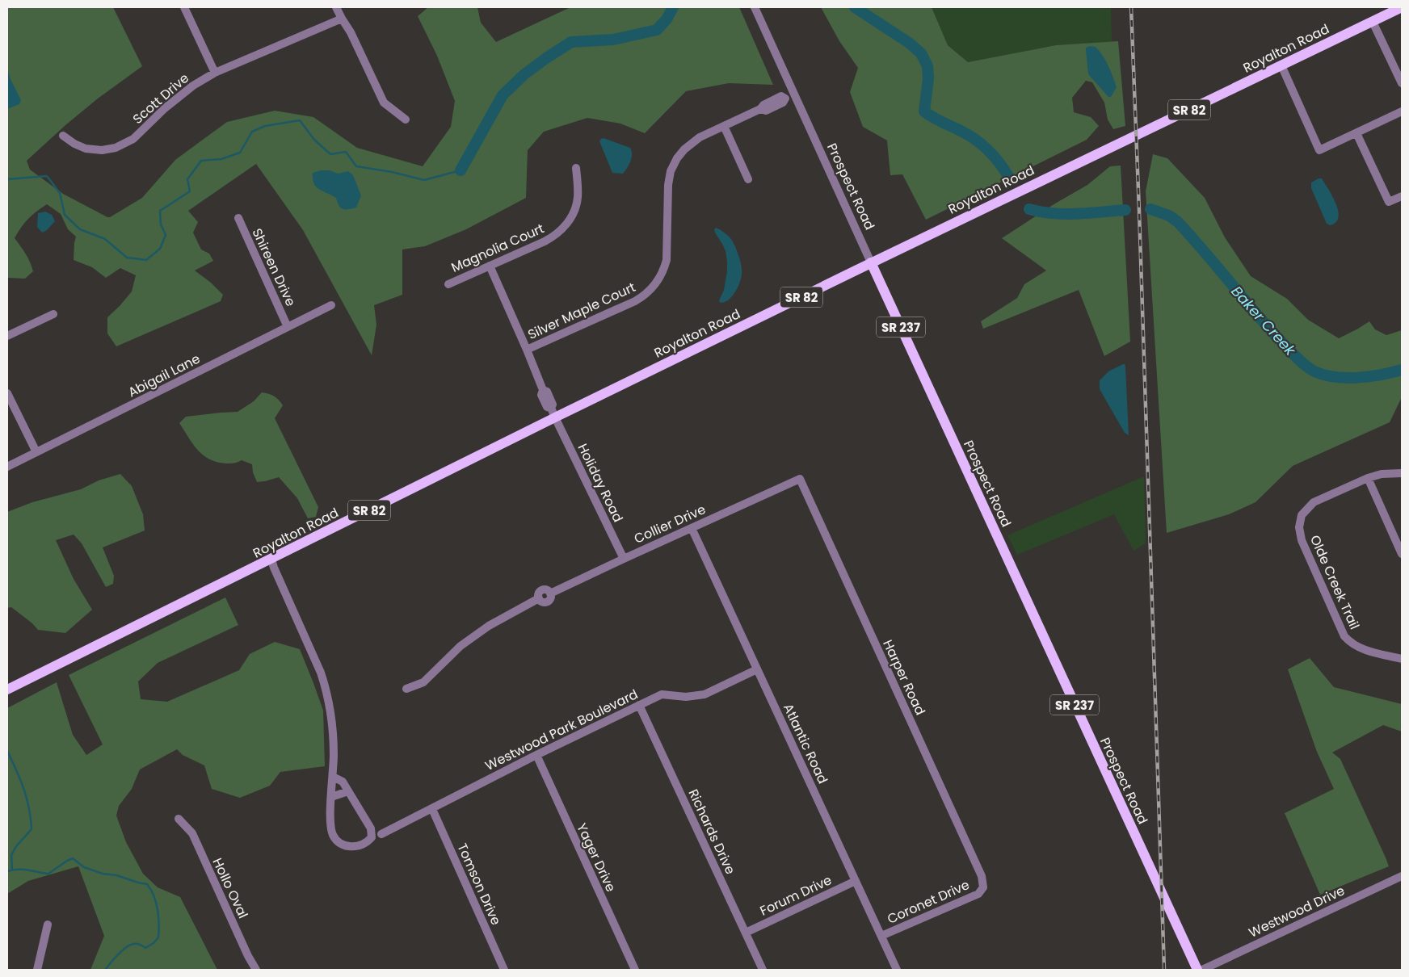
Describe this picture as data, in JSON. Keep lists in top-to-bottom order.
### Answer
{
  "streets": {
    "main road": [
      "Royalton Road",
      "SR 82",
      "Prospect Road",
      "SR 237"
    ],
    "street": [
      "Scott Drive",
      "Magnolia Court",
      "Shireen Drive",
      "Silver Maple Court",
      "Abigail Lane",
      "Holiday Road",
      "Collier Drive",
      "Olde Creek Trail",
      "Harper Road",
      "Westwood Park Boulevard",
      "Atlantic Road",
      "Richards Drive",
      "Yager Drive",
      "Tomson Drive",
      "Hollo Oval",
      "Forum Drive",
      "Coronet Drive",
      "Westwood Drive"
    ]
  },
  "crossings": [
    ["Royalton Road", "Prospect Road"],
    ["Royalton Road", "Holiday Road"],
    ["Prospect Road", "Silver Maple Court"],
    ["Shireen Drive", "Abigail Lane"],
    ["Silver Maple Court", "Holiday Road"],
    ["Holiday Road", "Collier Drive"],
    ["Collier Drive", "Harper Road"],
    ["Collier Drive", "Atlantic Road"],
    ["Harper Road", "Coronet Drive"],
    ["Westwood Park Boulevard", "Atlantic Road"],
    ["Westwood Park Boulevard", "Richards Drive"],
    ["Westwood Park Boulevard", "Yager Drive"],
    ["Westwood Park Boulevard", "Tomson Drive"],
    ["Atlantic Road", "Forum Drive"],
    ["Atlantic Road", "Coronet Drive"],
    ["Richards Drive", "Forum Drive"]
  ],
  "water": ["Baker Creek"]
}
